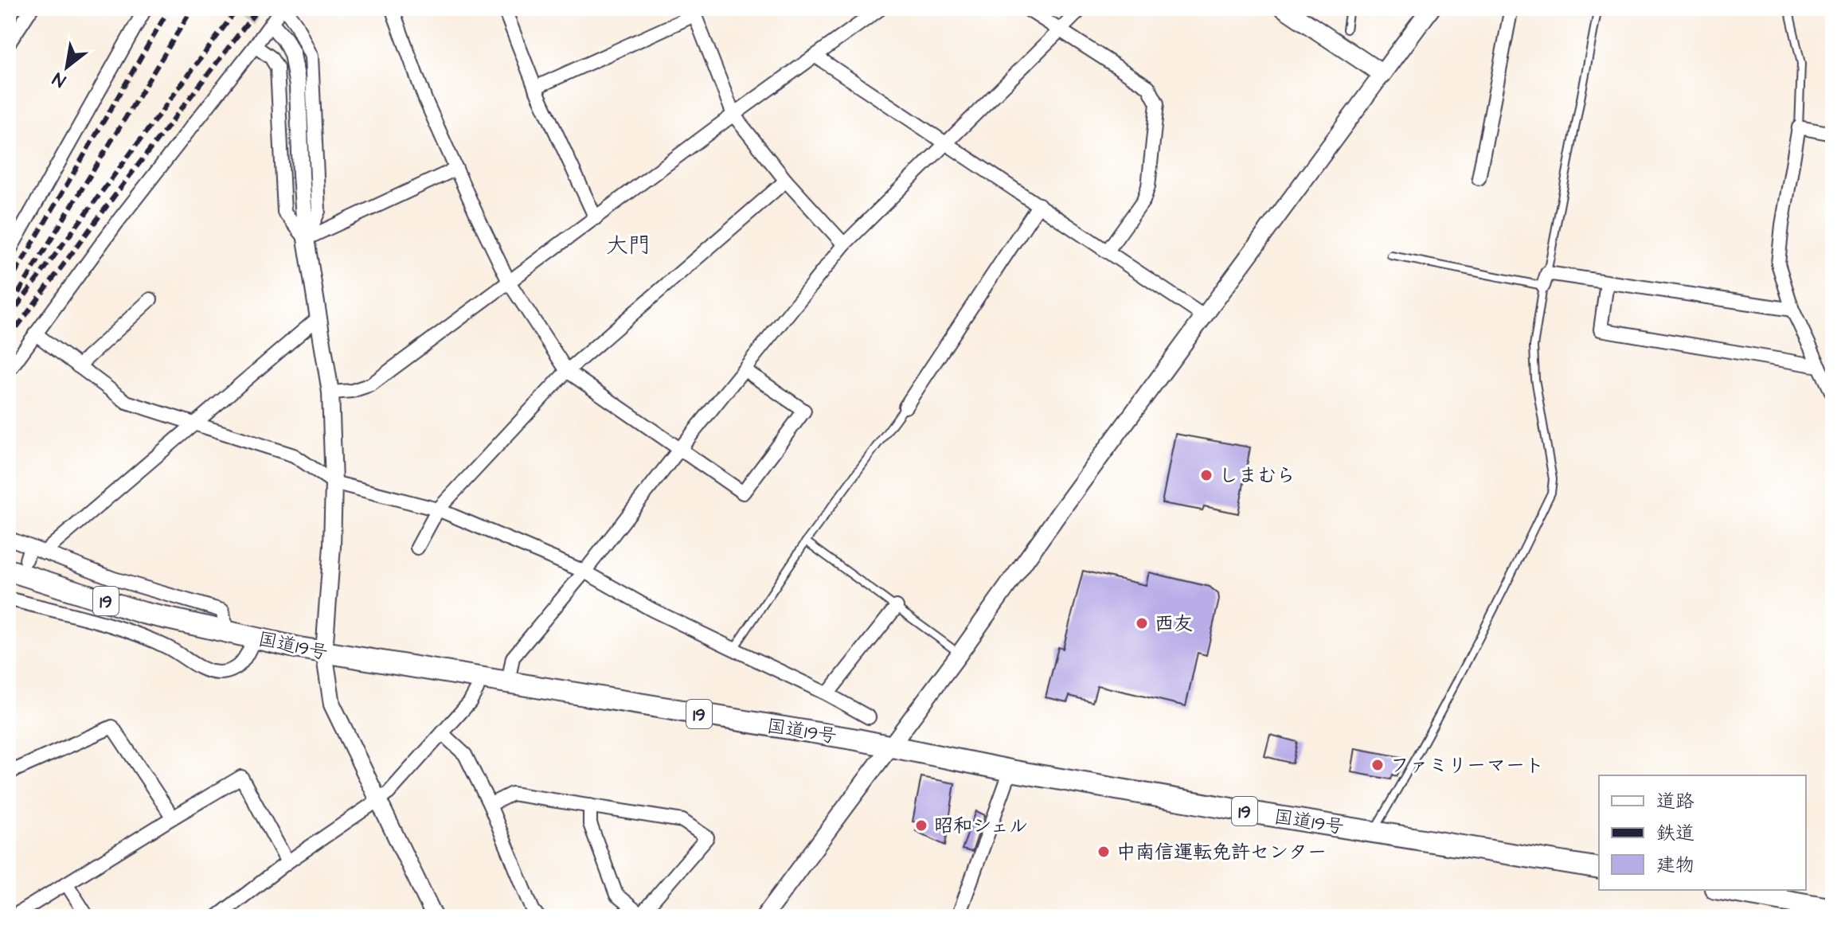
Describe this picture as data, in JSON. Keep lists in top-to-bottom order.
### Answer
{
  "streets": {
    "highway": ["19", "国道19号"]
  },
  "districts": ["大門"],
  "places": [
    "しまむら",
    "西友",
    "ファミリーマート",
    "昭和シェル",
    "中南信運転免許センター"
  ],
  "legend": ["道路", "鉄道", "建物"],
  "north": "bottom left"
}
